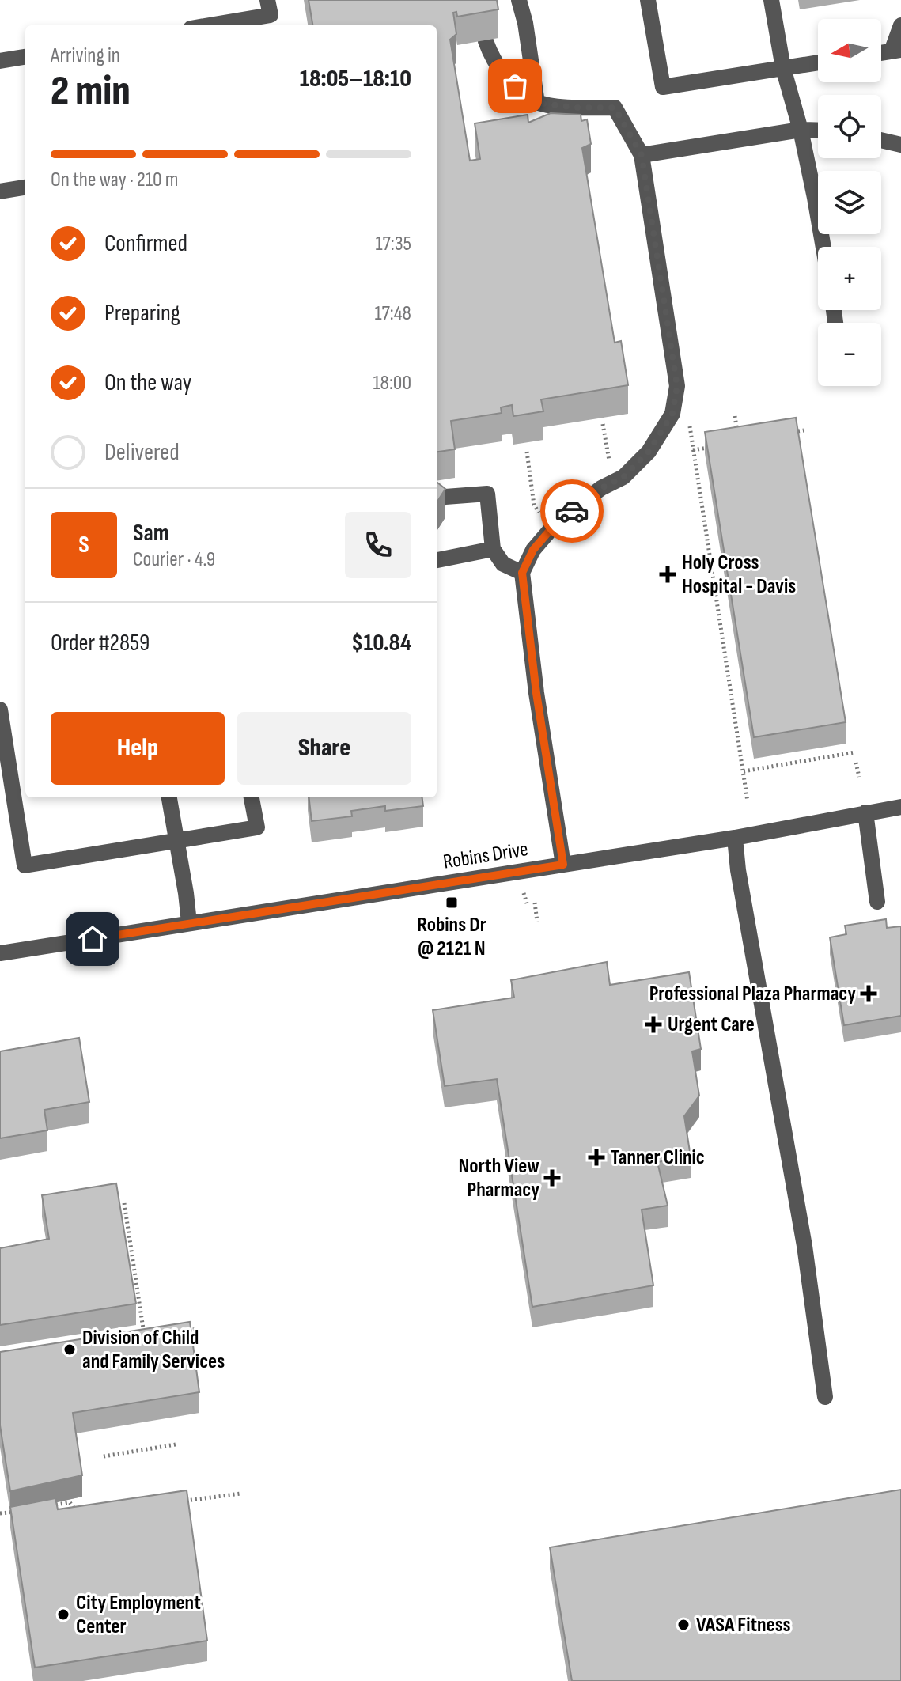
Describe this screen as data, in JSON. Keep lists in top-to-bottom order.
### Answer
{
  "streets": {
    "street": ["Robins Drive"]
  },
  "places": {
    "health": [
      "Holy Cross Hospital - Davis",
      "Professional Plaza Pharmacy",
      "Urgent Care",
      "Tanner Clinic",
      "North View Pharmacy"
    ],
    "transit": ["Robins Dr @ 2121 N"],
    "other": ["Division of Child and Family Services", "City Employment Center", "VASA Fitness"]
  },
  "north": "left",
  "page": {
    "map_buttons": ["+", "−"],
    "heading": ["2 min", "Arriving in", "18:05–18:10"],
    "panel": [
      "Sam",
      "Courier · 4.9",
      "Order #2859",
      "$10.84"
    ],
    "bar": "On the way · 210 m",
    "list": [
      ["Confirmed", "17:35"],
      ["Preparing", "17:48"],
      ["On the way", "18:00"],
      "Delivered"
    ],
    "round": "S",
    "buttons": ["Help", "Share"]
  }
}
